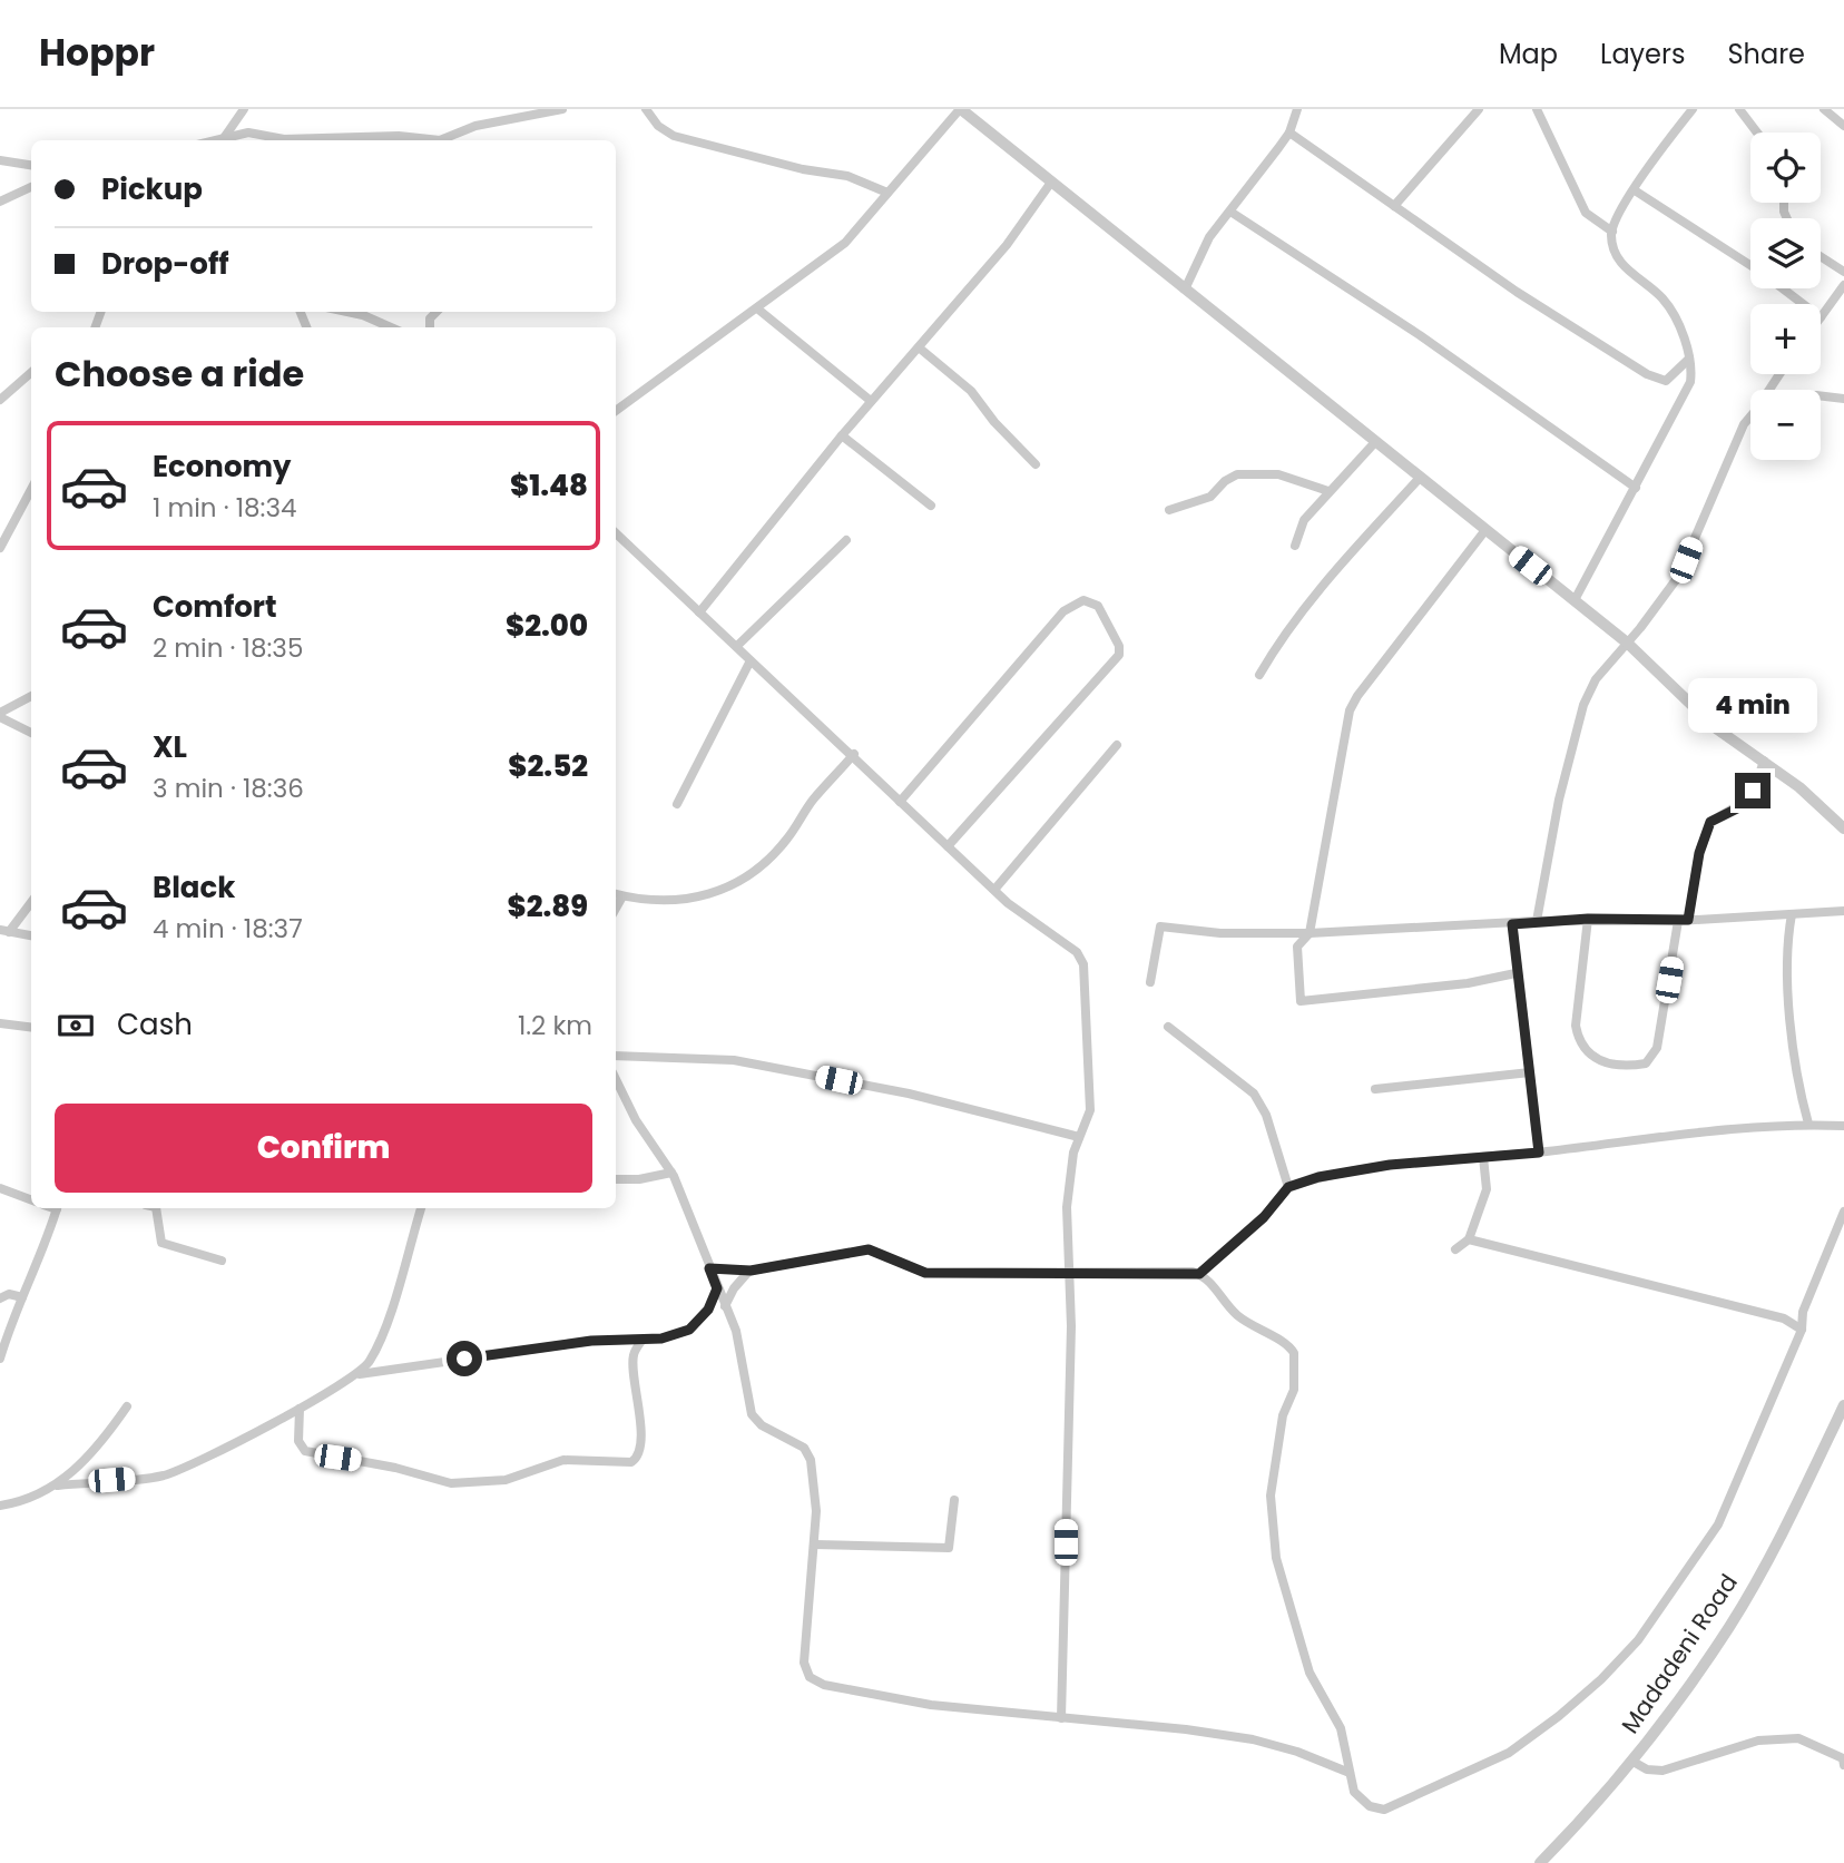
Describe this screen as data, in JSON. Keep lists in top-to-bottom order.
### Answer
{
  "streets": {
    "street": ["Madadeni Road"]
  },
  "page": {
    "header": "Hoppr",
    "nav": ["Map", "Layers", "Share"],
    "map_buttons": ["+", "−"],
    "banner": ["Pickup", "Drop-off"],
    "heading": "Choose a ride",
    "list": [
      {
        "name": "Economy",
        "note": "1 min · 18:34",
        "value": "$1.48"
      },
      {
        "name": "Comfort",
        "note": "2 min · 18:35",
        "value": "$2.00"
      },
      {
        "name": "XL",
        "note": "3 min · 18:36",
        "value": "$2.52"
      },
      {
        "name": "Black",
        "note": "4 min · 18:37",
        "value": "$2.89"
      }
    ],
    "bubble": "4 min",
    "pay": ["Cash", "1.2 km"],
    "buttons": "Confirm"
  }
}
